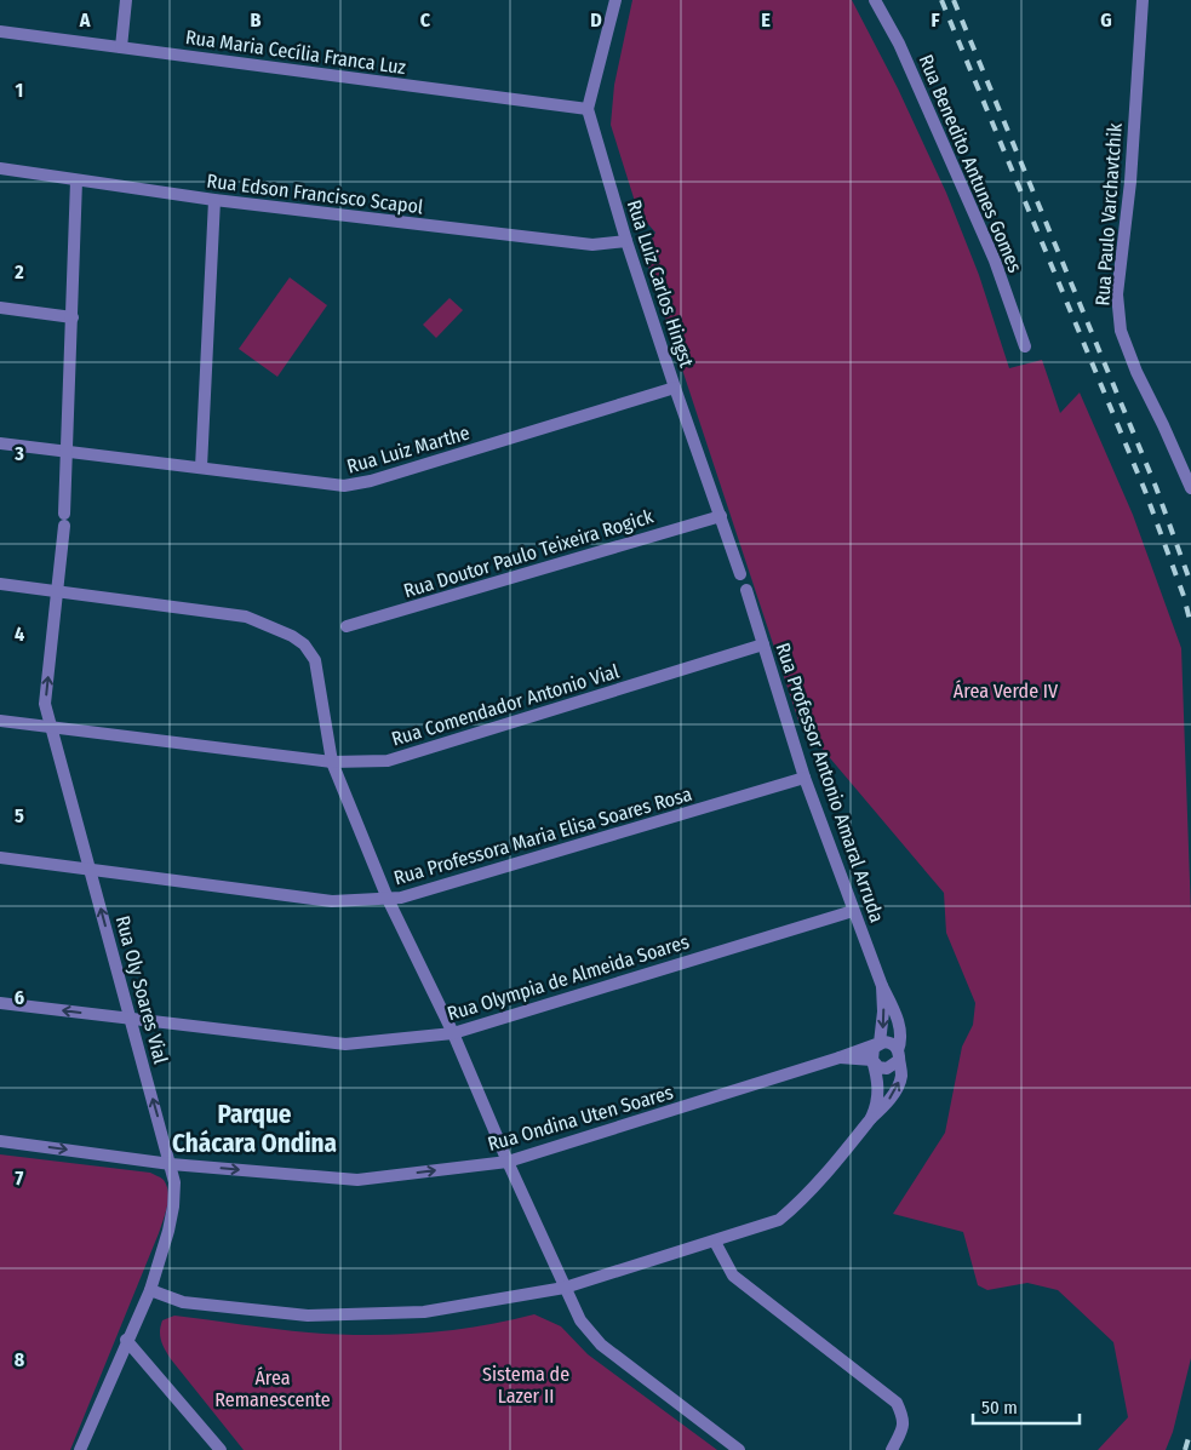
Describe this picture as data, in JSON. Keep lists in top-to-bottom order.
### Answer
{
  "streets": {
    "street": [
      "Rua Maria Cecília Franca Luz",
      "Rua Benedito Antunes Gomes",
      "Rua Edson Francisco Scapol",
      "Rua Paulo Varchavtchik",
      "Rua Luiz Carlos Hingst",
      "Rua Luiz Marthe",
      "Rua Doutor Paulo Teixeira Rogick",
      "Rua Comendador Antonio Vial",
      "Rua Professor Antonio Amaral Arruda",
      "Rua Professora Maria Elisa Soares Rosa",
      "Rua Olympia de Almeida Soares",
      "Rua Oly Soares Vial",
      "Rua Ondina Uten Soares"
    ]
  },
  "crossings": [
    ["Rua Maria Cecília Franca Luz", "Rua Luiz Carlos Hingst"],
    ["Rua Edson Francisco Scapol", "Rua Luiz Carlos Hingst"],
    ["Rua Edson Francisco Scapol", "Rua Oly Soares Vial"],
    ["Rua Luiz Carlos Hingst", "Rua Luiz Marthe"],
    ["Rua Luiz Carlos Hingst", "Rua Doutor Paulo Teixeira Rogick"],
    ["Rua Luiz Marthe", "Rua Oly Soares Vial"],
    ["Rua Comendador Antonio Vial", "Rua Professor Antonio Amaral Arruda"],
    ["Rua Comendador Antonio Vial", "Rua Oly Soares Vial"],
    ["Rua Professor Antonio Amaral Arruda", "Rua Professora Maria Elisa Soares Rosa"],
    ["Rua Professor Antonio Amaral Arruda", "Rua Olympia de Almeida Soares"],
    ["Rua Professor Antonio Amaral Arruda", "Rua Ondina Uten Soares"],
    ["Rua Professora Maria Elisa Soares Rosa", "Rua Oly Soares Vial"],
    ["Rua Olympia de Almeida Soares", "Rua Oly Soares Vial"],
    ["Rua Oly Soares Vial", "Rua Ondina Uten Soares"]
  ],
  "one_way": ["Rua Ondina Uten Soares"],
  "districts": ["Parque Chácara Ondina"],
  "parks": ["Área Verde IV", "Sistema de Lazer II", "Área Remanescente"],
  "scale_bar": "50 m",
  "grid": {
    "columns": [
      "A",
      "B",
      "C",
      "D",
      "E",
      "F",
      "G"
    ],
    "rows": [
      "1",
      "2",
      "3",
      "4",
      "5",
      "6",
      "7",
      "8"
    ]
  }
}
